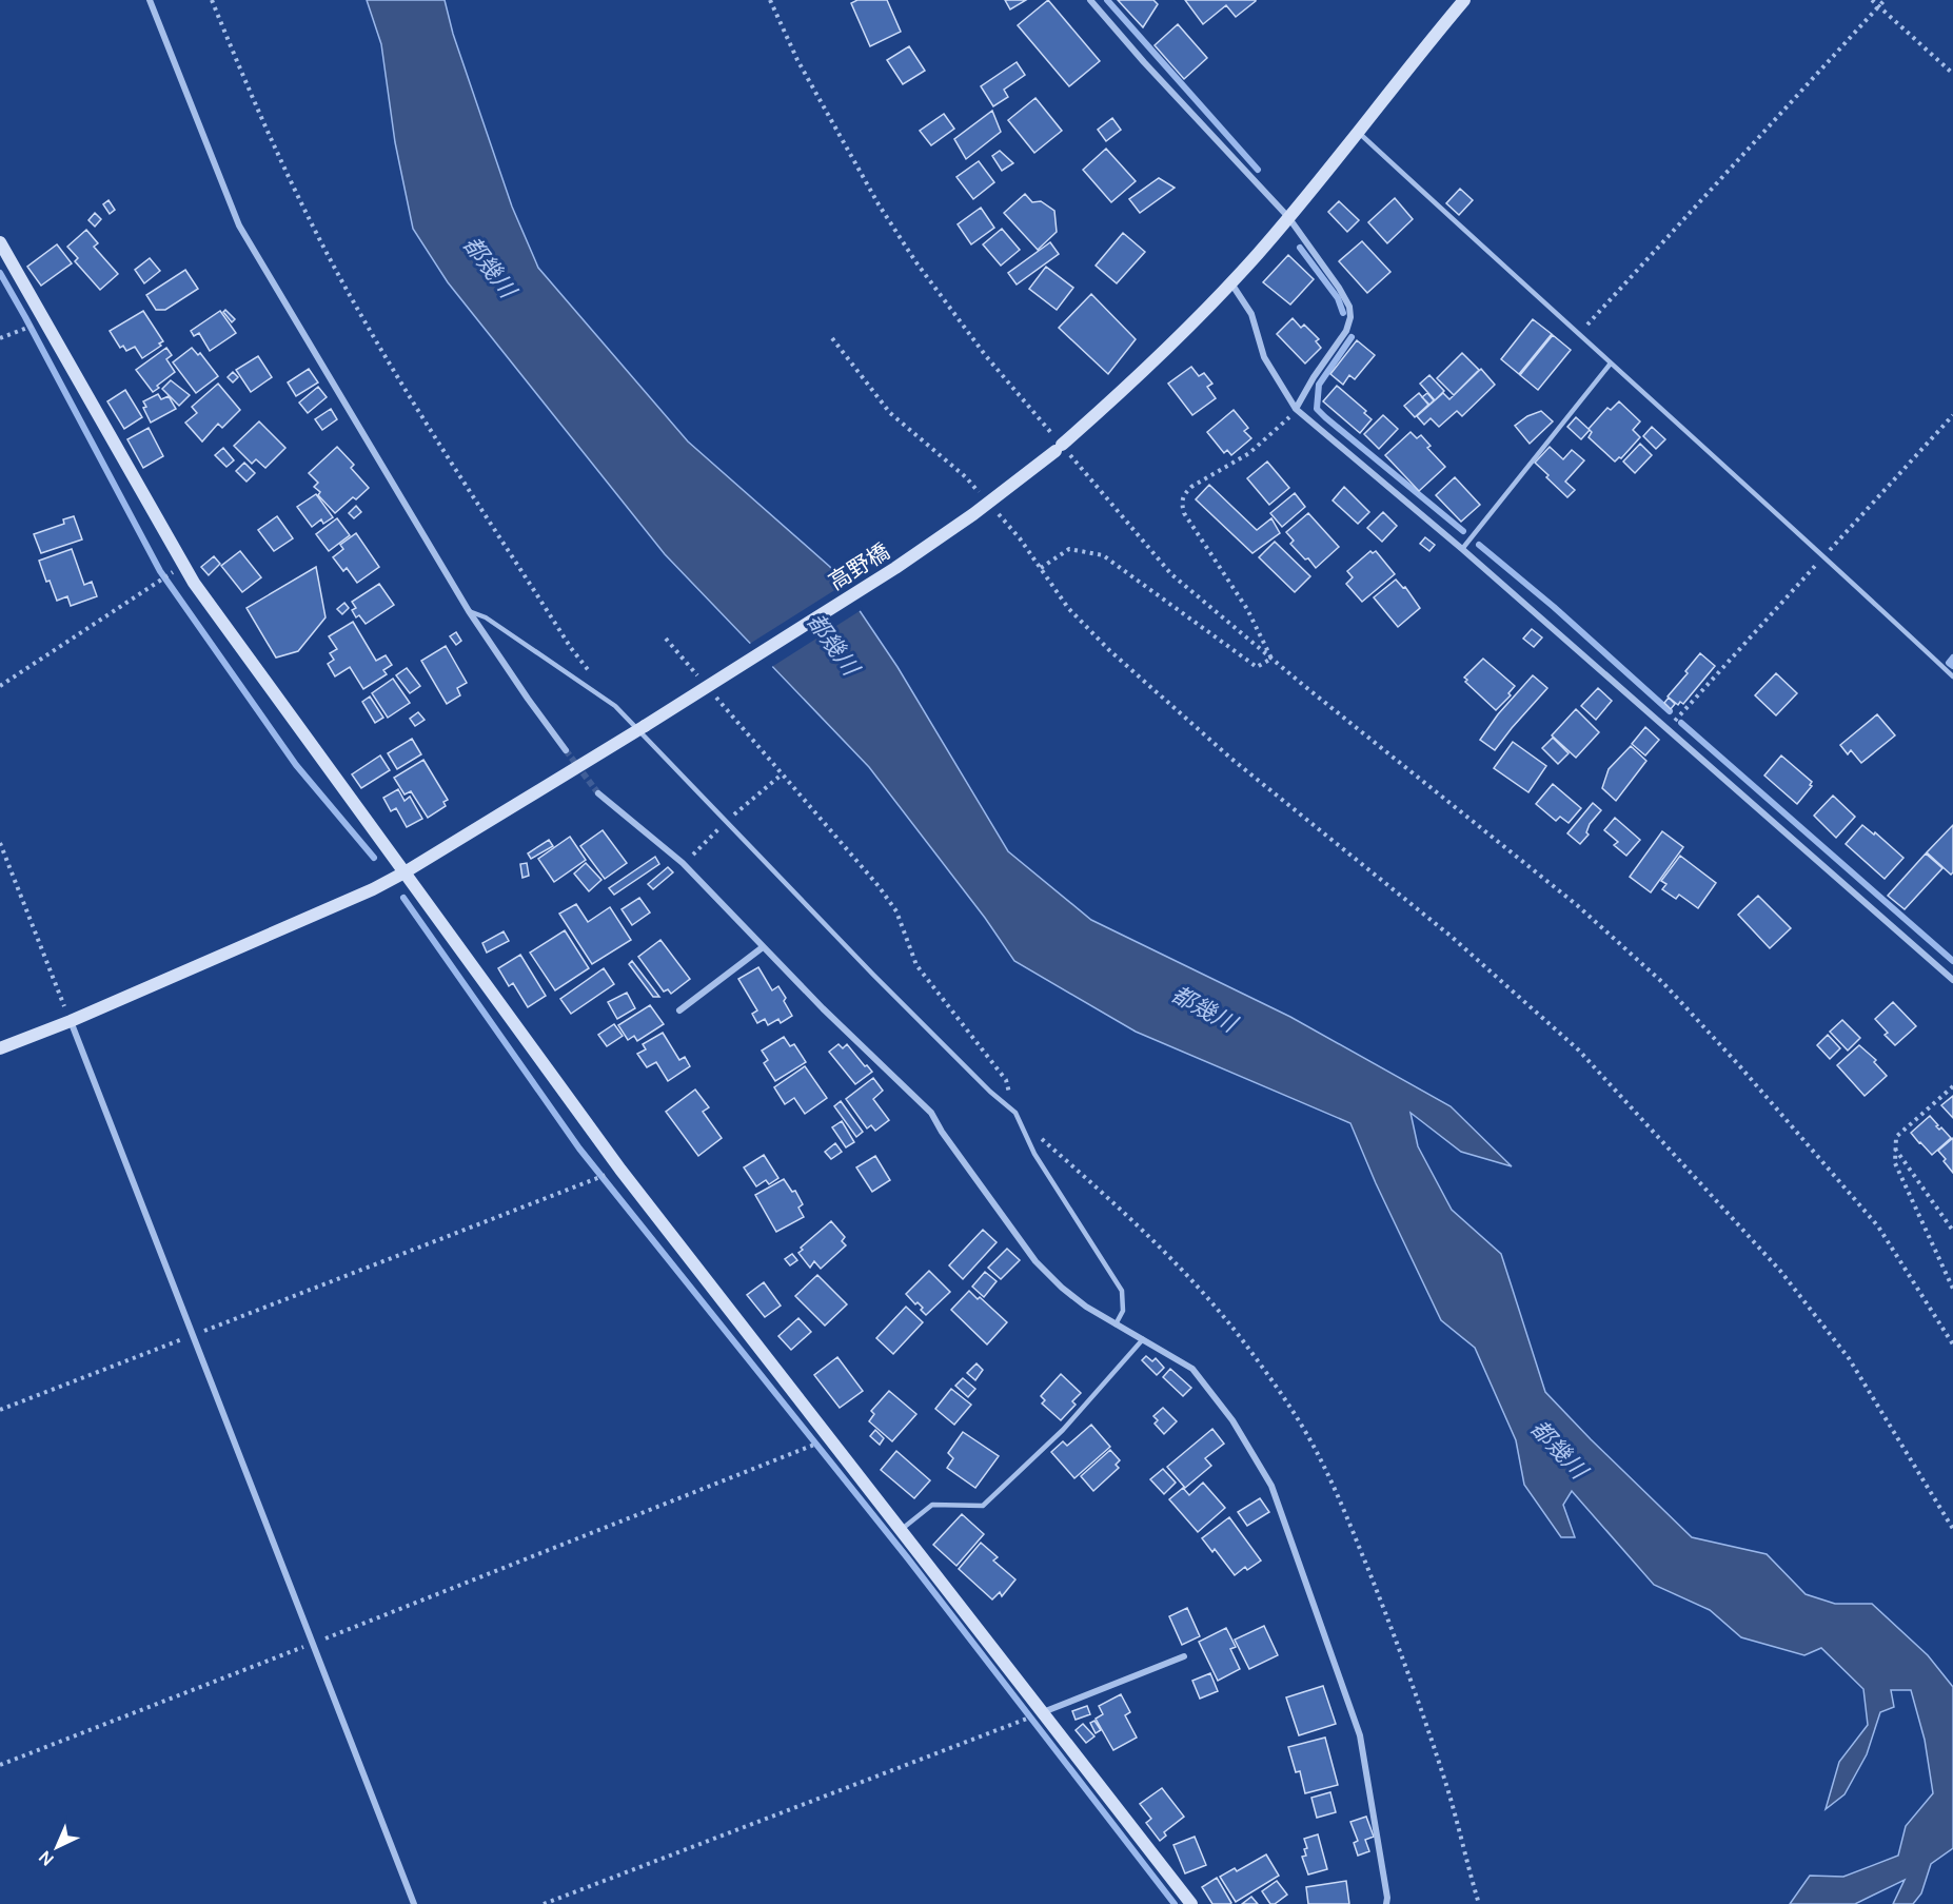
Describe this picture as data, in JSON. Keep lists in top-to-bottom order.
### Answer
{
  "streets": {
    "street": ["高野橋"]
  },
  "water": ["都幾川"],
  "north": "bottom left"
}
